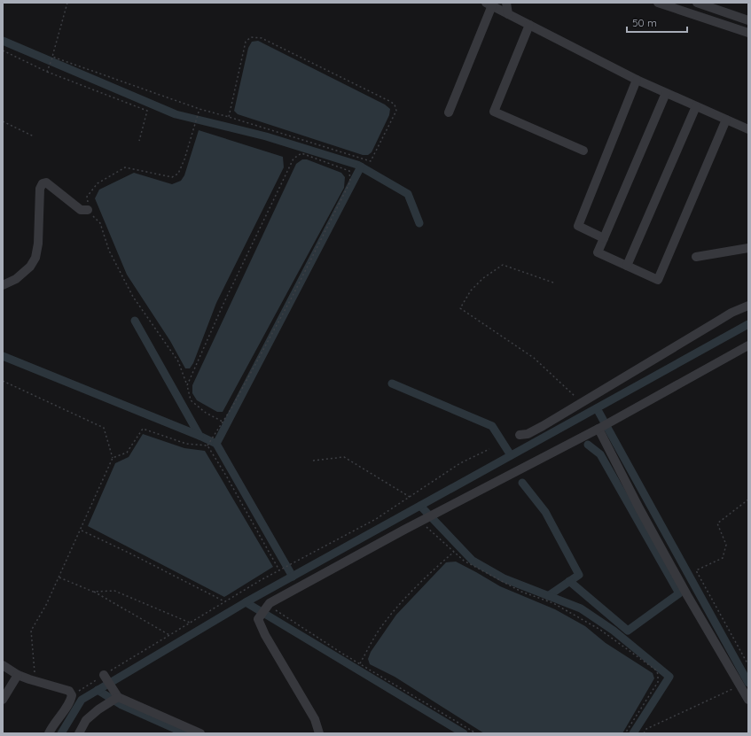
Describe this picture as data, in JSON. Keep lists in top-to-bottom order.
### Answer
{
  "scale_bar": "50 m"
}
